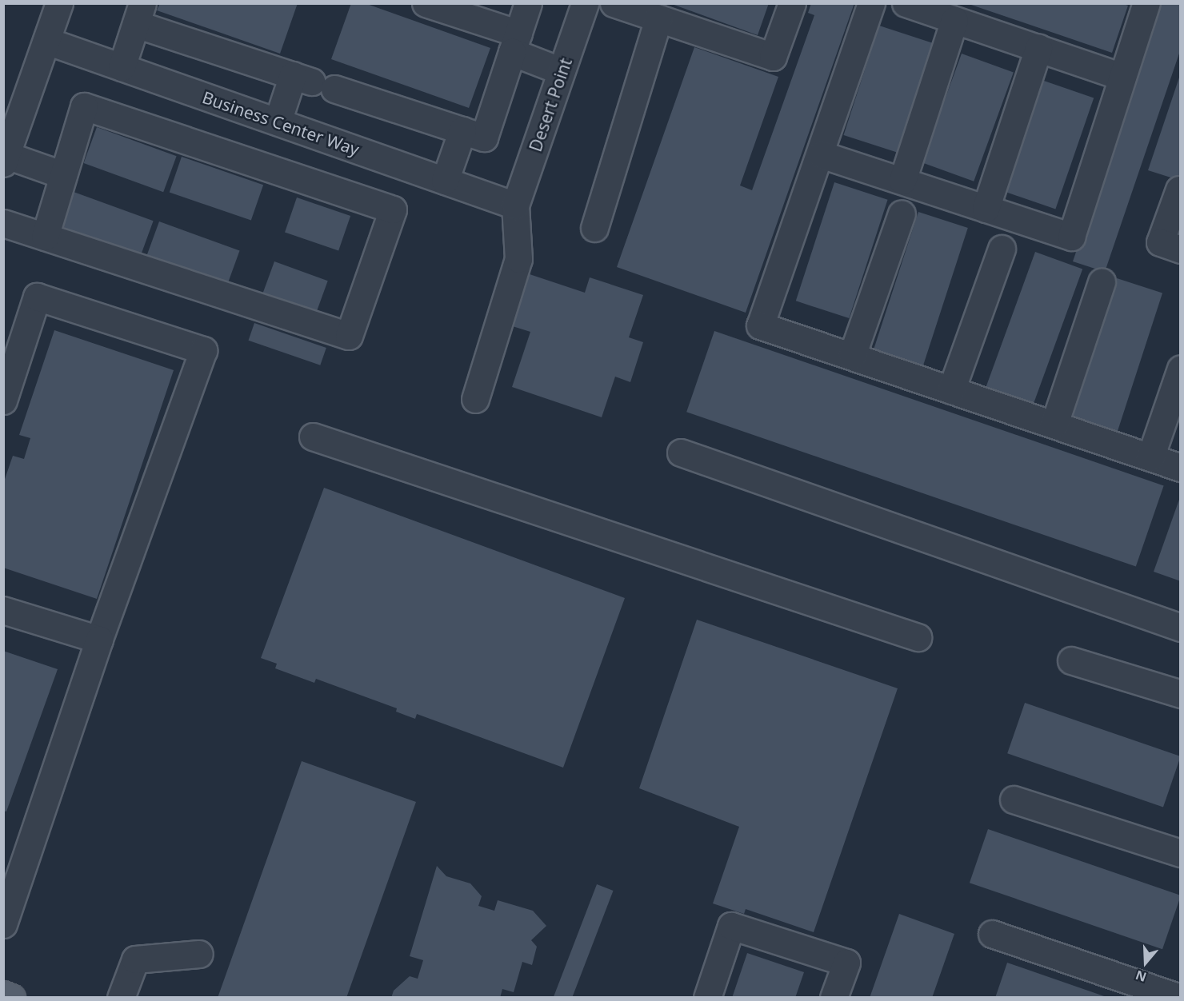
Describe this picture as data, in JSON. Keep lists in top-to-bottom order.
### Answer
{
  "streets": {
    "street": ["Desert Point", "Business Center Way"]
  },
  "crossings": [
    ["Desert Point", "Business Center Way"]
  ],
  "north": "bottom"
}
